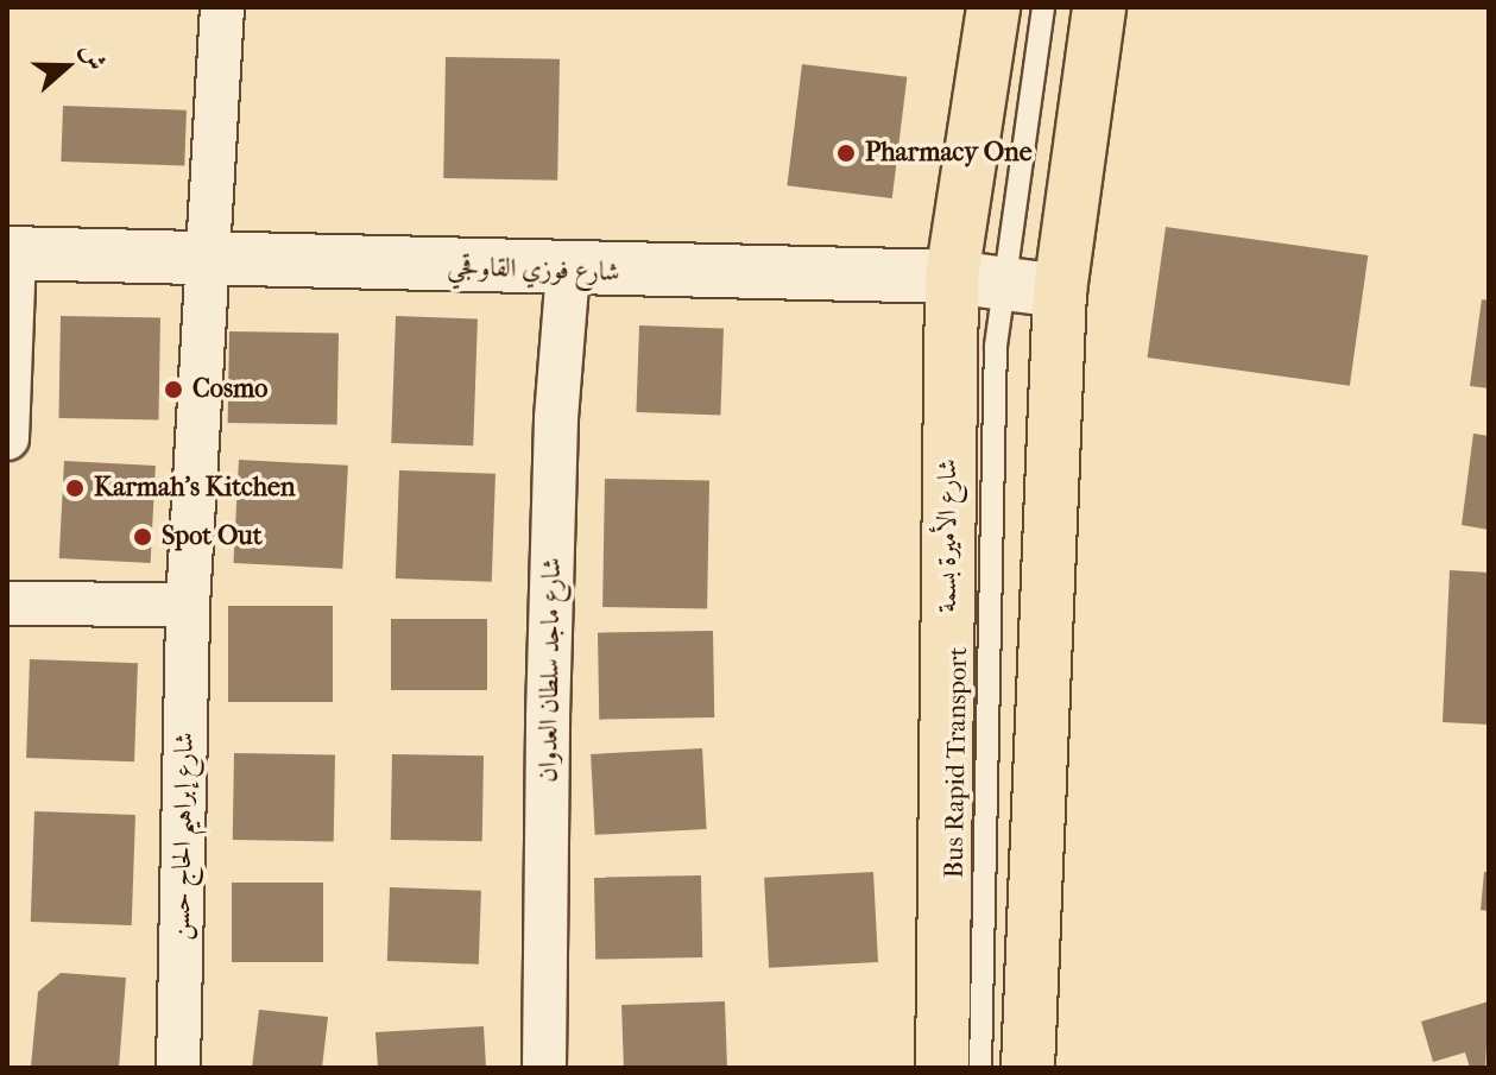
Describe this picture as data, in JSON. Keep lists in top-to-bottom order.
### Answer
{
  "streets": {
    "main road": ["شارع الأميرة بسمة"],
    "street": ["شارع فوزي القاوقجي", "شارع ماجد سلطان العدوان", "شارع إبراهيم الحاج حسن"],
    "lane": ["Bus Rapid Transport"]
  },
  "crossings": [
    ["شارع فوزي القاوقجي", "شارع الأميرة بسمة"],
    ["شارع فوزي القاوقجي", "شارع ماجد سلطان العدوان"],
    ["شارع فوزي القاوقجي", "Bus Rapid Transport"],
    ["شارع فوزي القاوقجي", "شارع إبراهيم الحاج حسن"],
    ["شارع الأميرة بسمة", "Bus Rapid Transport"]
  ],
  "places": [
    "Pharmacy One",
    "Cosmo",
    "Karmah's Kitchen",
    "Spot Out"
  ],
  "north": "right"
}
